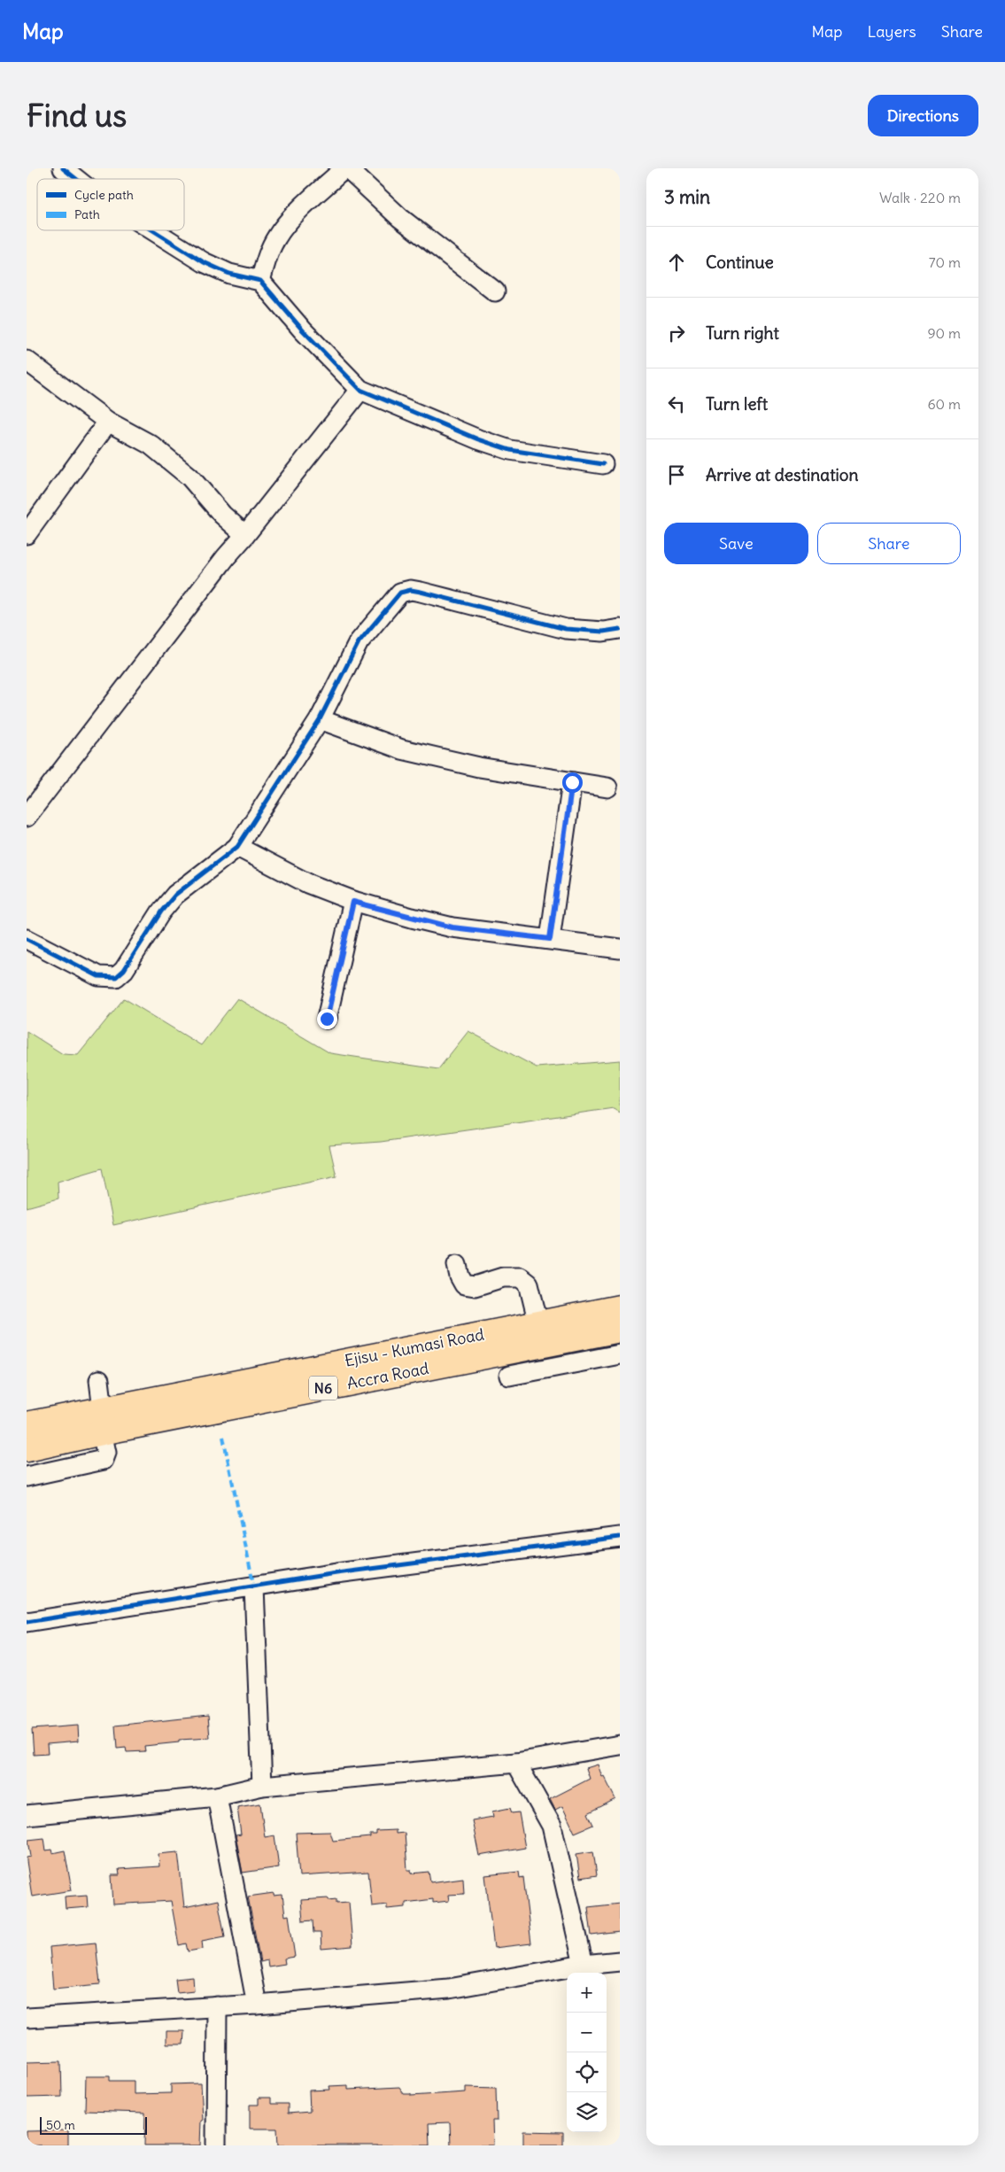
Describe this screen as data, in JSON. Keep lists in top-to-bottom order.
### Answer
{
  "streets": {
    "highway": ["Ejisu - Kumasi Road", "Accra Road", "N6"]
  },
  "crossings": [
    ["Ejisu - Kumasi Road", "Accra Road"]
  ],
  "legend": ["Cycle path", "Path"],
  "scale_bar": "50 m",
  "page": {
    "header": "Map",
    "nav": ["Map", "Layers", "Share"],
    "buttons": [
      "Directions",
      ["Save", "Share"]
    ],
    "title": "Find us",
    "heading": ["3 min", "Walk · 220 m"],
    "list": [
      ["Continue", "70 m"],
      ["Turn right", "90 m"],
      ["Turn left", "60 m"],
      "Arrive at destination"
    ],
    "map_buttons": ["+", "−"],
    "scale": "50 m"
  }
}
